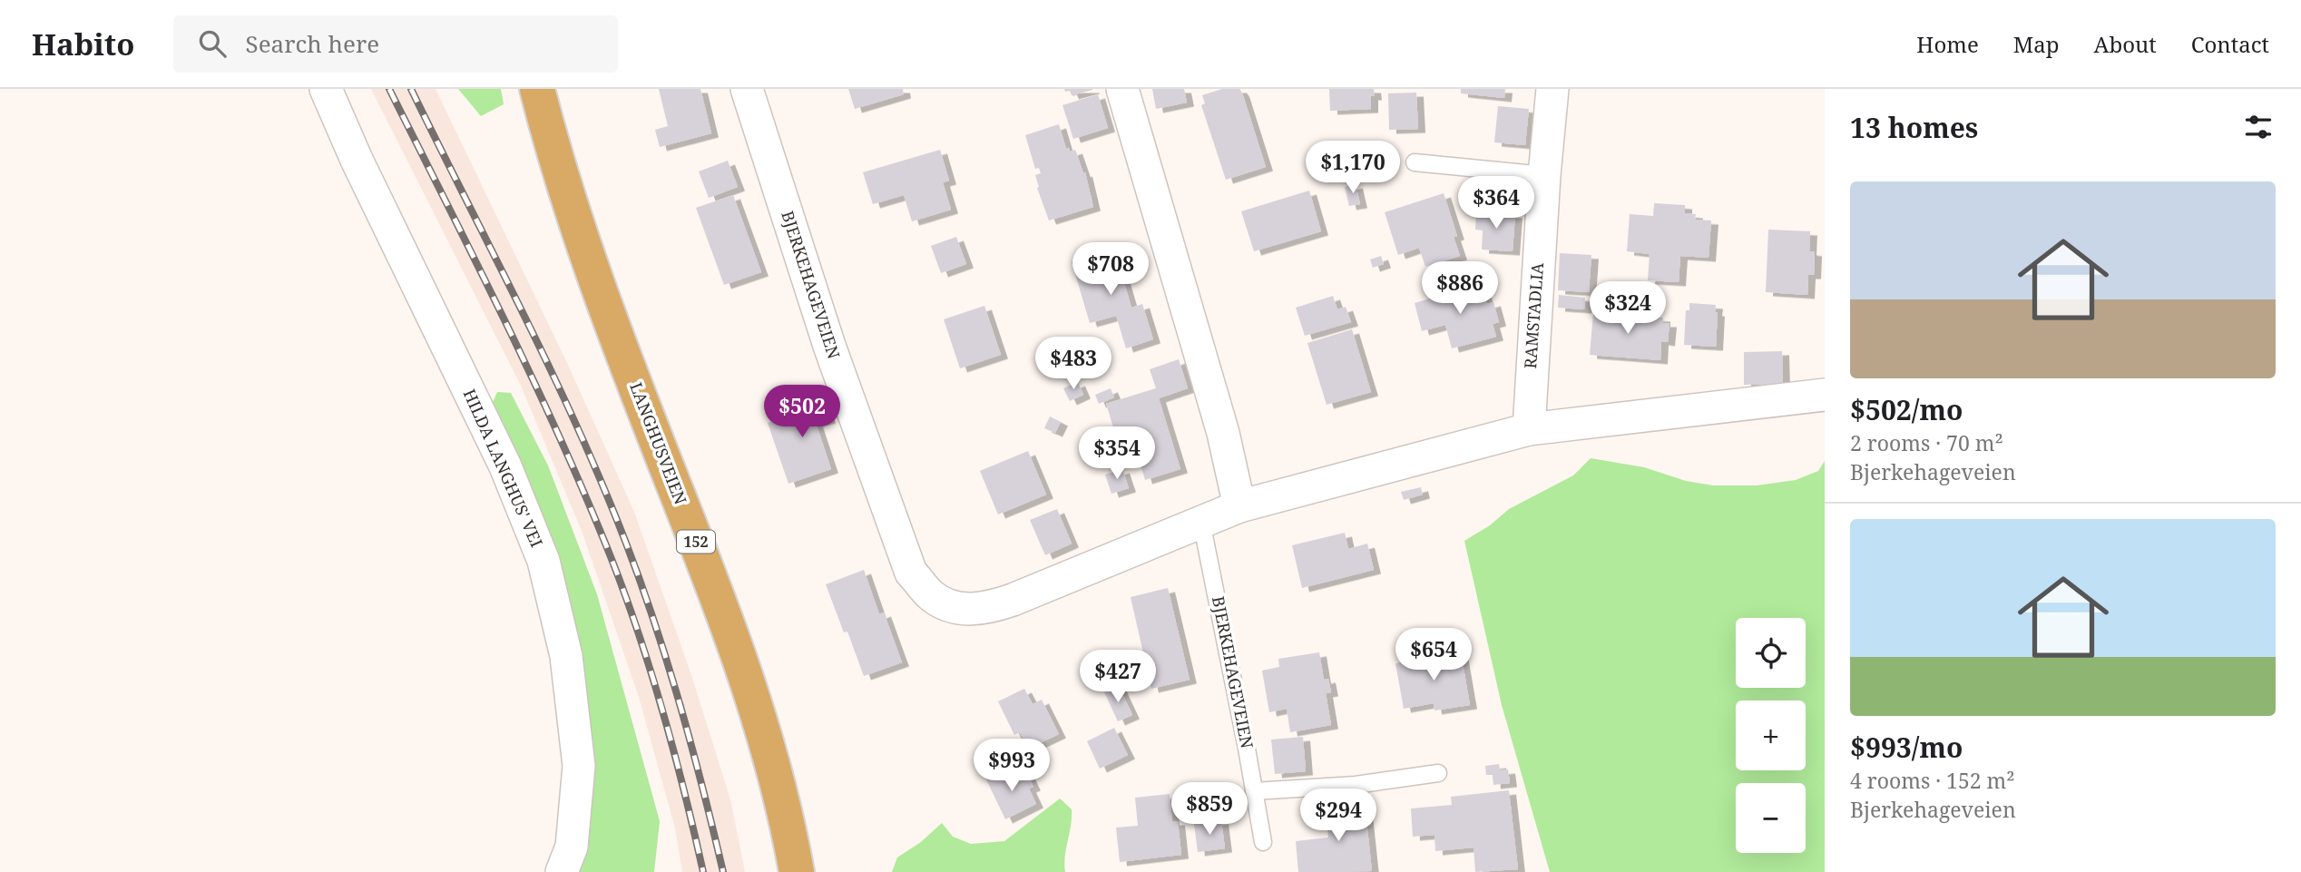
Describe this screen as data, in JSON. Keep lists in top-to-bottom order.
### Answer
{
  "streets": {
    "main road": ["LANGHUSVEIEN", "152"],
    "street": ["BJERKEHAGEVEIEN", "RAMSTADLIA", "HILDA LANGHUS' VEI"]
  },
  "crossings": [
    ["BJERKEHAGEVEIEN", "RAMSTADLIA"]
  ],
  "page": {
    "header": "Habito",
    "search": "Search here",
    "nav": [
      "Home",
      "Map",
      "About",
      "Contact"
    ],
    "heading": "13 homes",
    "price": [
      "$1,170",
      "$364",
      "$708",
      "$886",
      "$324",
      "$483",
      "$502",
      "$354",
      "$654",
      "$427",
      "$993",
      "$859",
      "$294"
    ],
    "list": [
      {
        "name": "$502/mo",
        "note": "2 rooms · 70 m² · Bjerkehageveien"
      },
      {
        "name": "$993/mo",
        "note": "4 rooms · 152 m² · Bjerkehageveien"
      }
    ],
    "map_buttons": ["+", "−"]
  }
}
